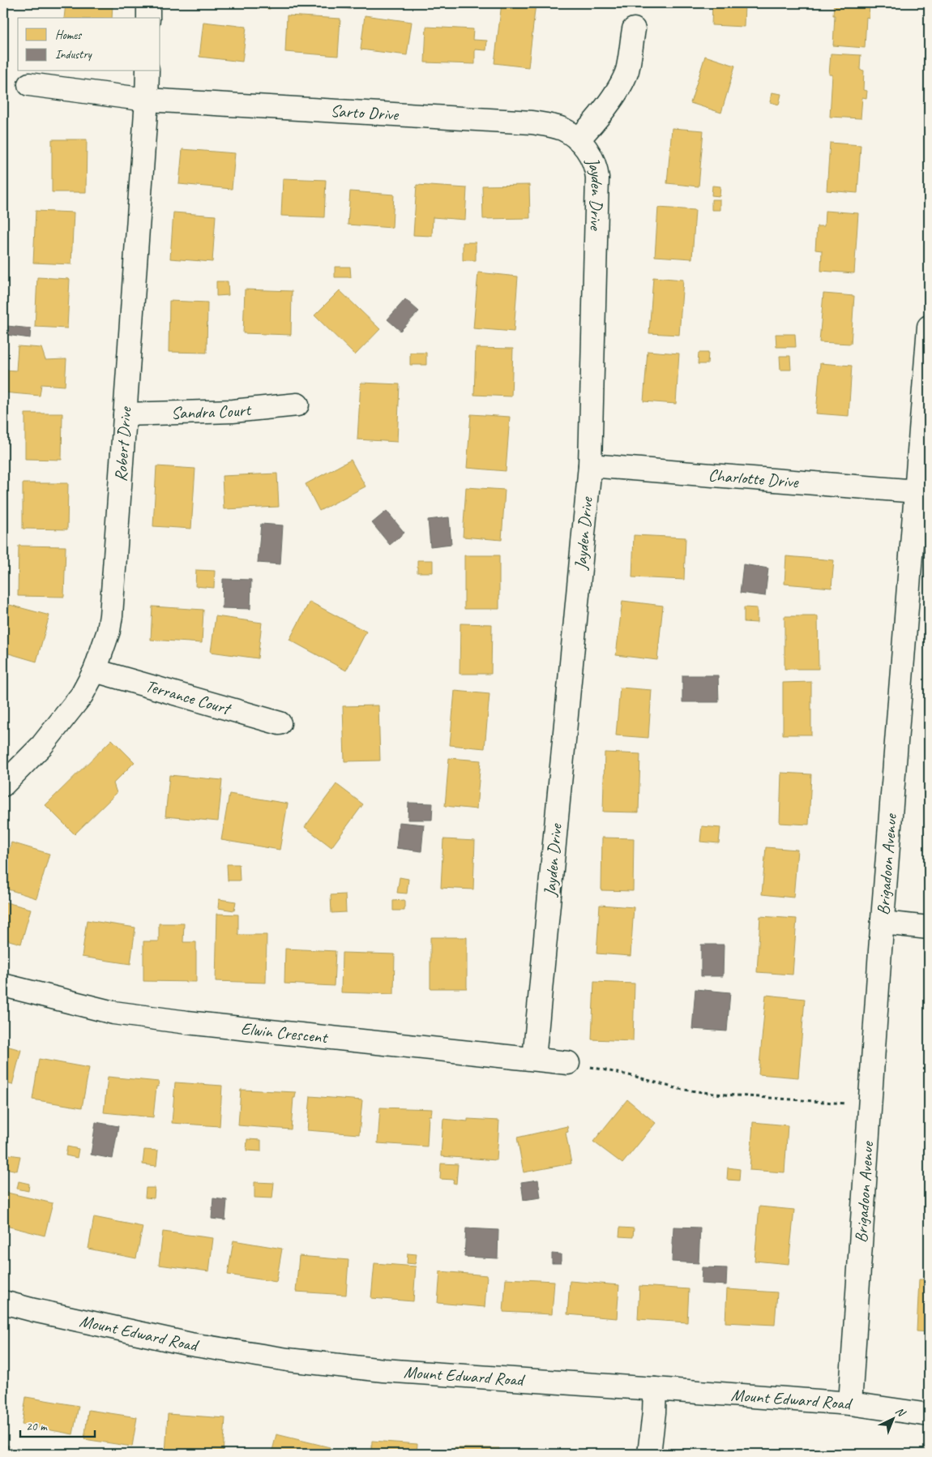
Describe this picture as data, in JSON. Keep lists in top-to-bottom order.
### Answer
{
  "streets": {
    "street": [
      "Sarto Drive",
      "Jayden Drive",
      "Sandra Court",
      "Robert Drive",
      "Charlotte Drive",
      "Terrance Court",
      "Brigadoon Avenue",
      "Elwin Crescent",
      "Mount Edward Road"
    ]
  },
  "crossings": [
    ["Sarto Drive", "Jayden Drive"],
    ["Sarto Drive", "Robert Drive"],
    ["Jayden Drive", "Charlotte Drive"],
    ["Jayden Drive", "Elwin Crescent"],
    ["Sandra Court", "Robert Drive"],
    ["Robert Drive", "Terrance Court"],
    ["Charlotte Drive", "Brigadoon Avenue"],
    ["Brigadoon Avenue", "Mount Edward Road"]
  ],
  "legend": ["Homes", "Industry"],
  "scale_bar": "20 m",
  "north": "top right"
}
